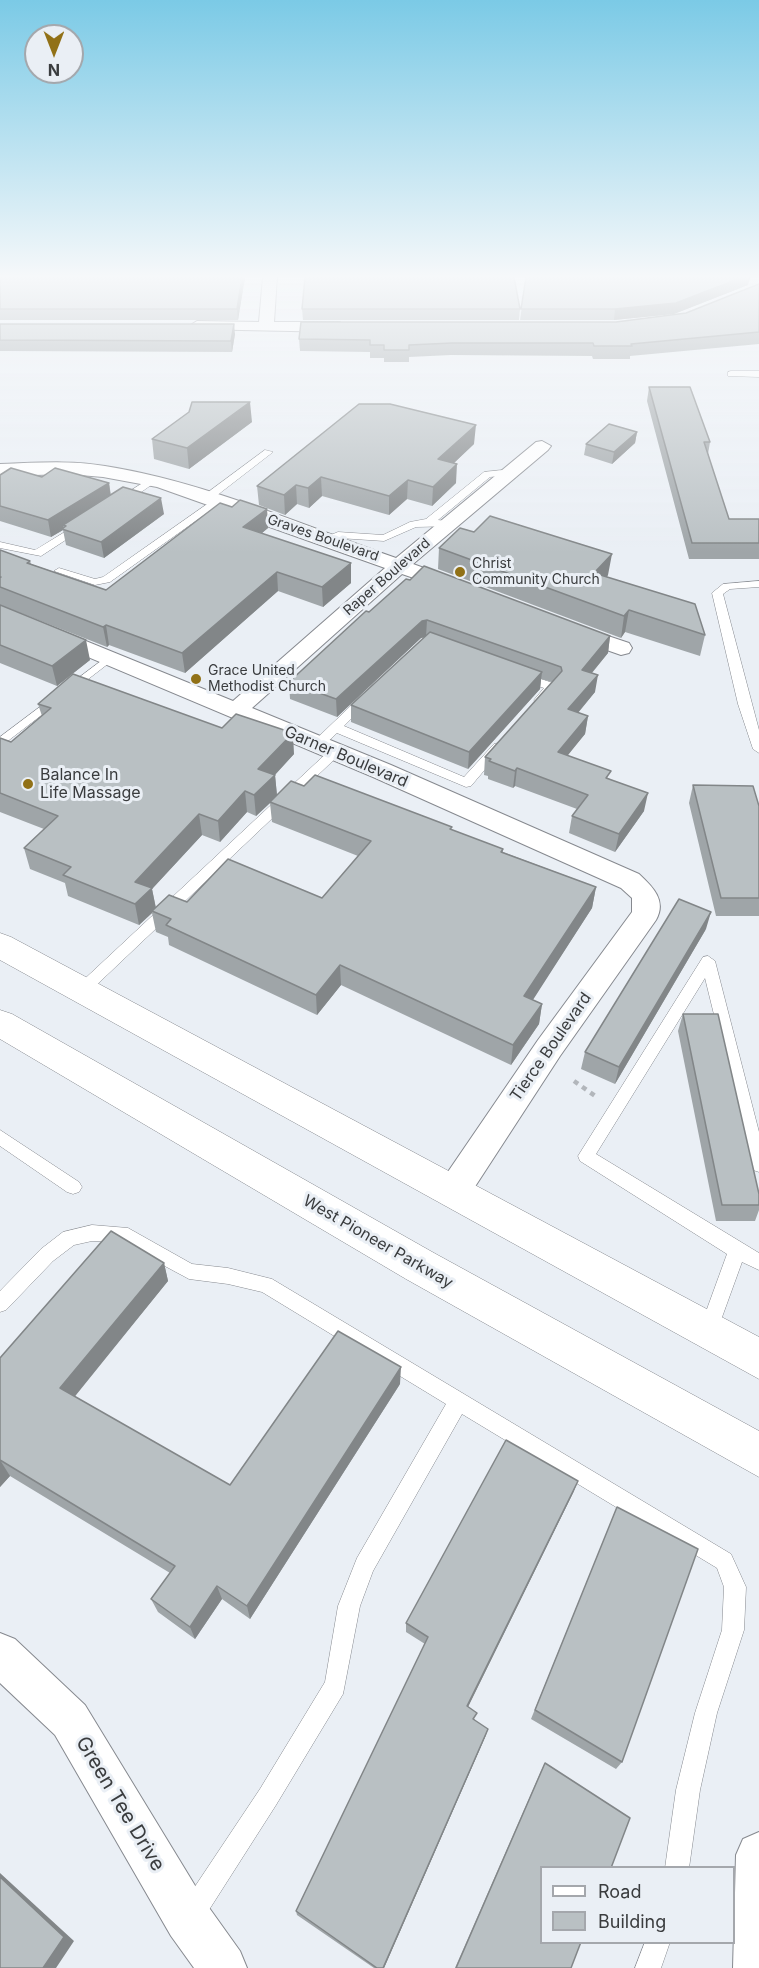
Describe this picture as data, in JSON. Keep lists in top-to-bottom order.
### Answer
{
  "streets": {
    "main road": ["West Pioneer Parkway"],
    "street": [
      "Graves Boulevard",
      "Raper Boulevard",
      "Garner Boulevard",
      "Tierce Boulevard",
      "Green Tee Drive"
    ]
  },
  "crossings": [
    ["Graves Boulevard", "Raper Boulevard"],
    ["Raper Boulevard", "Garner Boulevard"],
    ["Garner Boulevard", "Tierce Boulevard"]
  ],
  "places": ["Christ Community Church", "Grace United Methodist Church", "Balance In Life Massage"],
  "legend": ["Road", "Building"],
  "north": "bottom"
}
